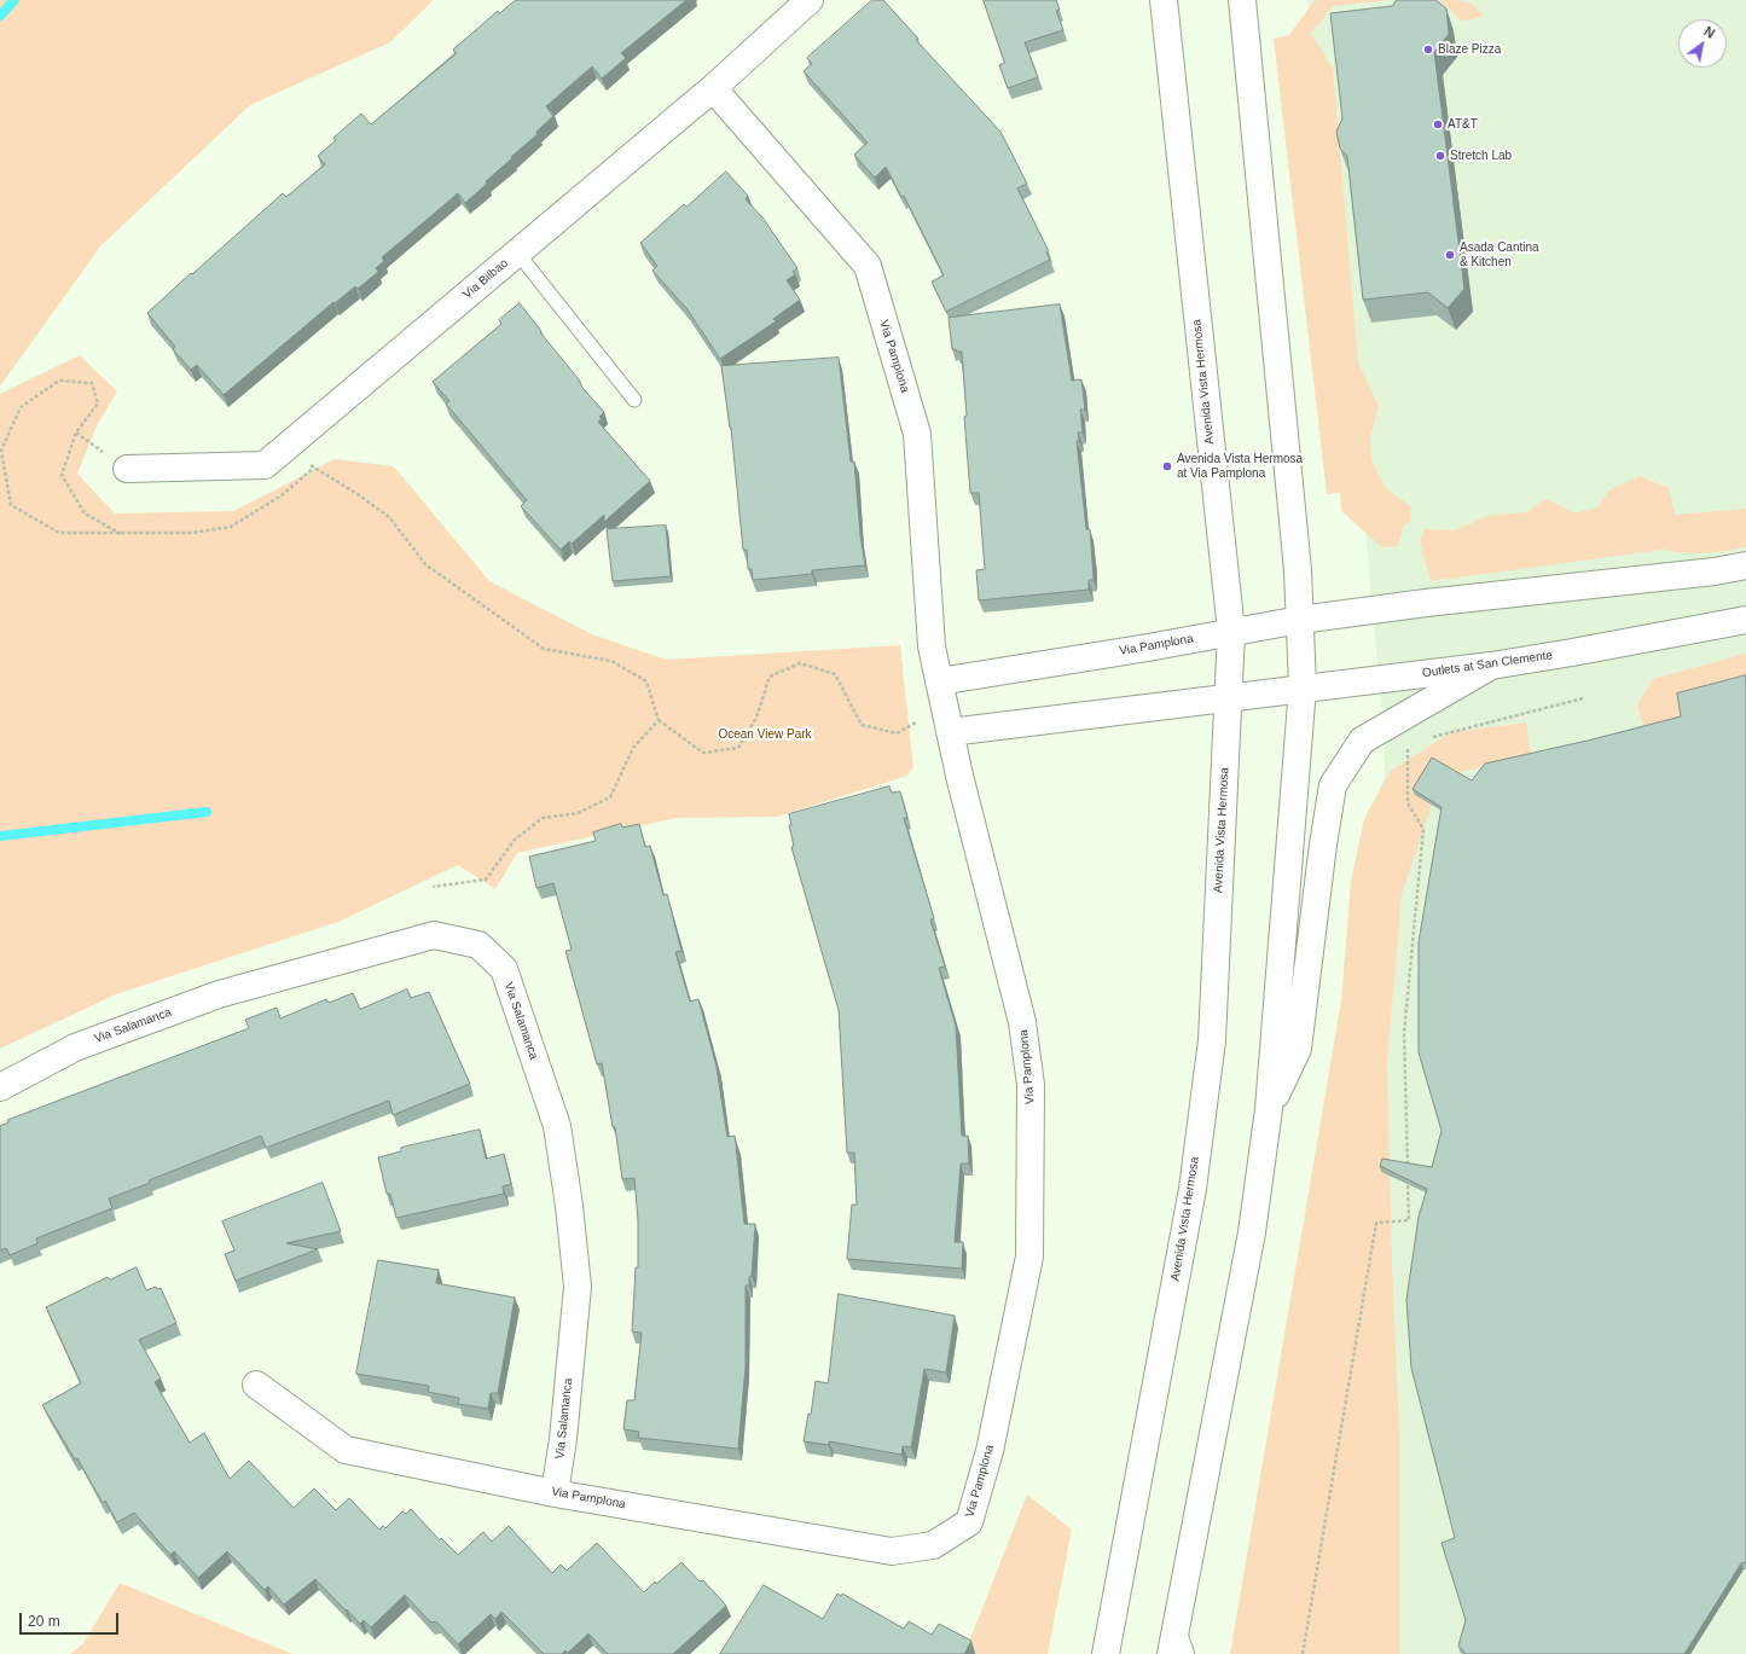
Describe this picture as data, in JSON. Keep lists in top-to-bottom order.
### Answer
{
  "streets": {
    "street": [
      "Via Bilbao",
      "Via Pamplona",
      "Avenida Vista Hermosa",
      "Outlets at San Clemente",
      "Via Salamanca"
    ]
  },
  "crossings": [
    ["Via Bilbao", "Via Pamplona"],
    ["Via Pamplona", "Avenida Vista Hermosa"],
    ["Via Pamplona", "Via Salamanca"],
    ["Avenida Vista Hermosa", "Outlets at San Clemente"]
  ],
  "parks": ["Ocean View Park"],
  "places": [
    "Blaze Pizza",
    "AT&T",
    "Stretch Lab",
    "Asada Cantina & Kitchen",
    "Avenida Vista Hermosa at Via Pamplona"
  ],
  "scale_bar": "20 m",
  "north": "top right"
}
